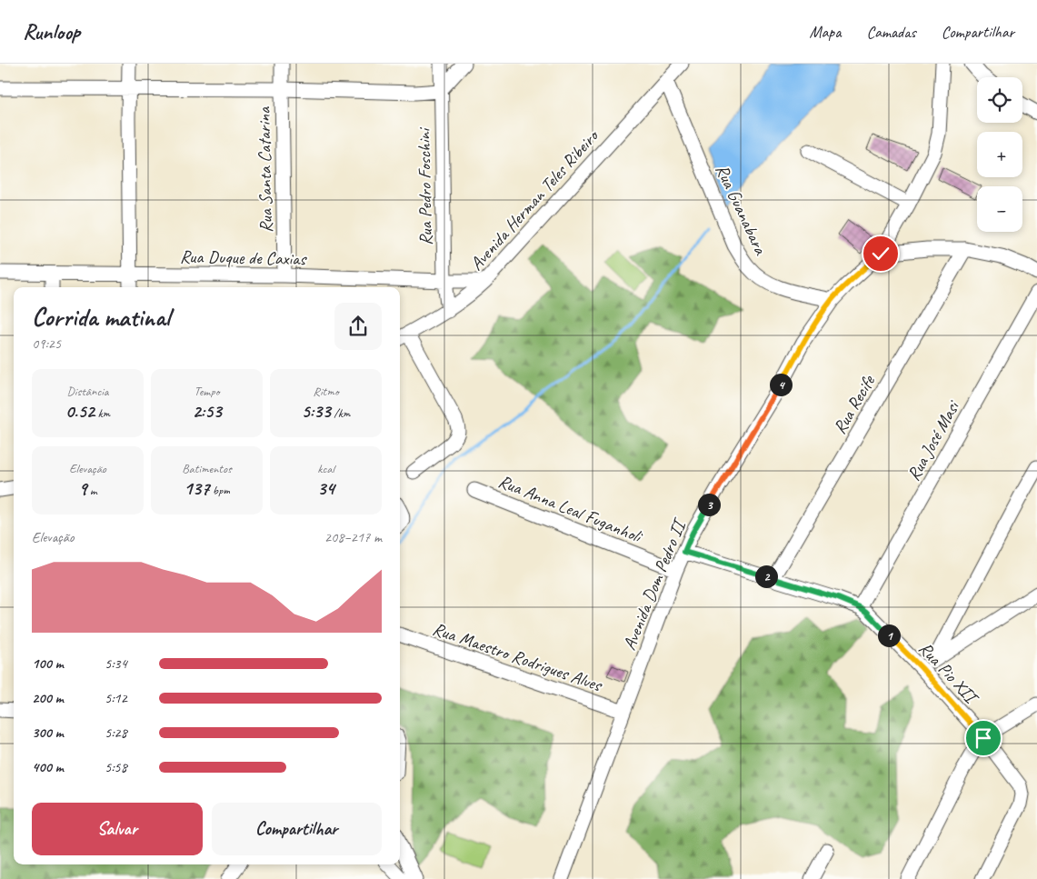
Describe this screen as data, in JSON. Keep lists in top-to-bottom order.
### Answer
{
  "streets": {
    "street": [
      "Rua Santa Catarina",
      "Rua Pedro Foschini",
      "Avenida Herman Teles Ribeiro",
      "Rua Guanabara",
      "Rua Duque de Caxias",
      "Rua Recife",
      "Rua José Masi",
      "Rua Anna Leal Fuganholi",
      "Avenida Dom Pedro II",
      "Rua Maestro Rodrigues Alves",
      "Rua Pio XII"
    ]
  },
  "crossings": [
    ["Rua Santa Catarina", "Rua Duque de Caxias"],
    ["Rua Pedro Foschini", "Avenida Herman Teles Ribeiro"],
    ["Rua Pedro Foschini", "Rua Duque de Caxias"],
    ["Avenida Herman Teles Ribeiro", "Rua Guanabara"],
    ["Avenida Herman Teles Ribeiro", "Rua Duque de Caxias"],
    ["Rua Guanabara", "Avenida Dom Pedro II"],
    ["Rua Recife", "Rua Pio XII"],
    ["Rua José Masi", "Rua Pio XII"],
    ["Rua Anna Leal Fuganholi", "Avenida Dom Pedro II"],
    ["Avenida Dom Pedro II", "Rua Maestro Rodrigues Alves"],
    ["Avenida Dom Pedro II", "Rua Pio XII"]
  ],
  "page": {
    "header": "Runloop",
    "nav": ["Mapa", "Camadas", "Compartilhar"],
    "map_buttons": ["+", "−"],
    "heading": ["Corrida matinal", "09:25"],
    "stats": [
      ["Distância", "0.52 km"],
      ["Tempo", "2:53"],
      ["Ritmo", "5:33 /km"],
      ["Elevação", "9 m"],
      ["Batimentos", "137 bpm"],
      ["kcal", "34"]
    ],
    "pins": [
      "4",
      "3",
      "2",
      "1"
    ],
    "chart": ["Elevação", "208–217 m"],
    "list": [
      {
        "name": "100 m",
        "note": "5:34"
      },
      {
        "name": "200 m",
        "note": "5:12"
      },
      {
        "name": "300 m",
        "note": "5:28"
      },
      {
        "name": "400 m",
        "note": "5:58"
      }
    ],
    "buttons": ["Salvar", "Compartilhar"]
  }
}
